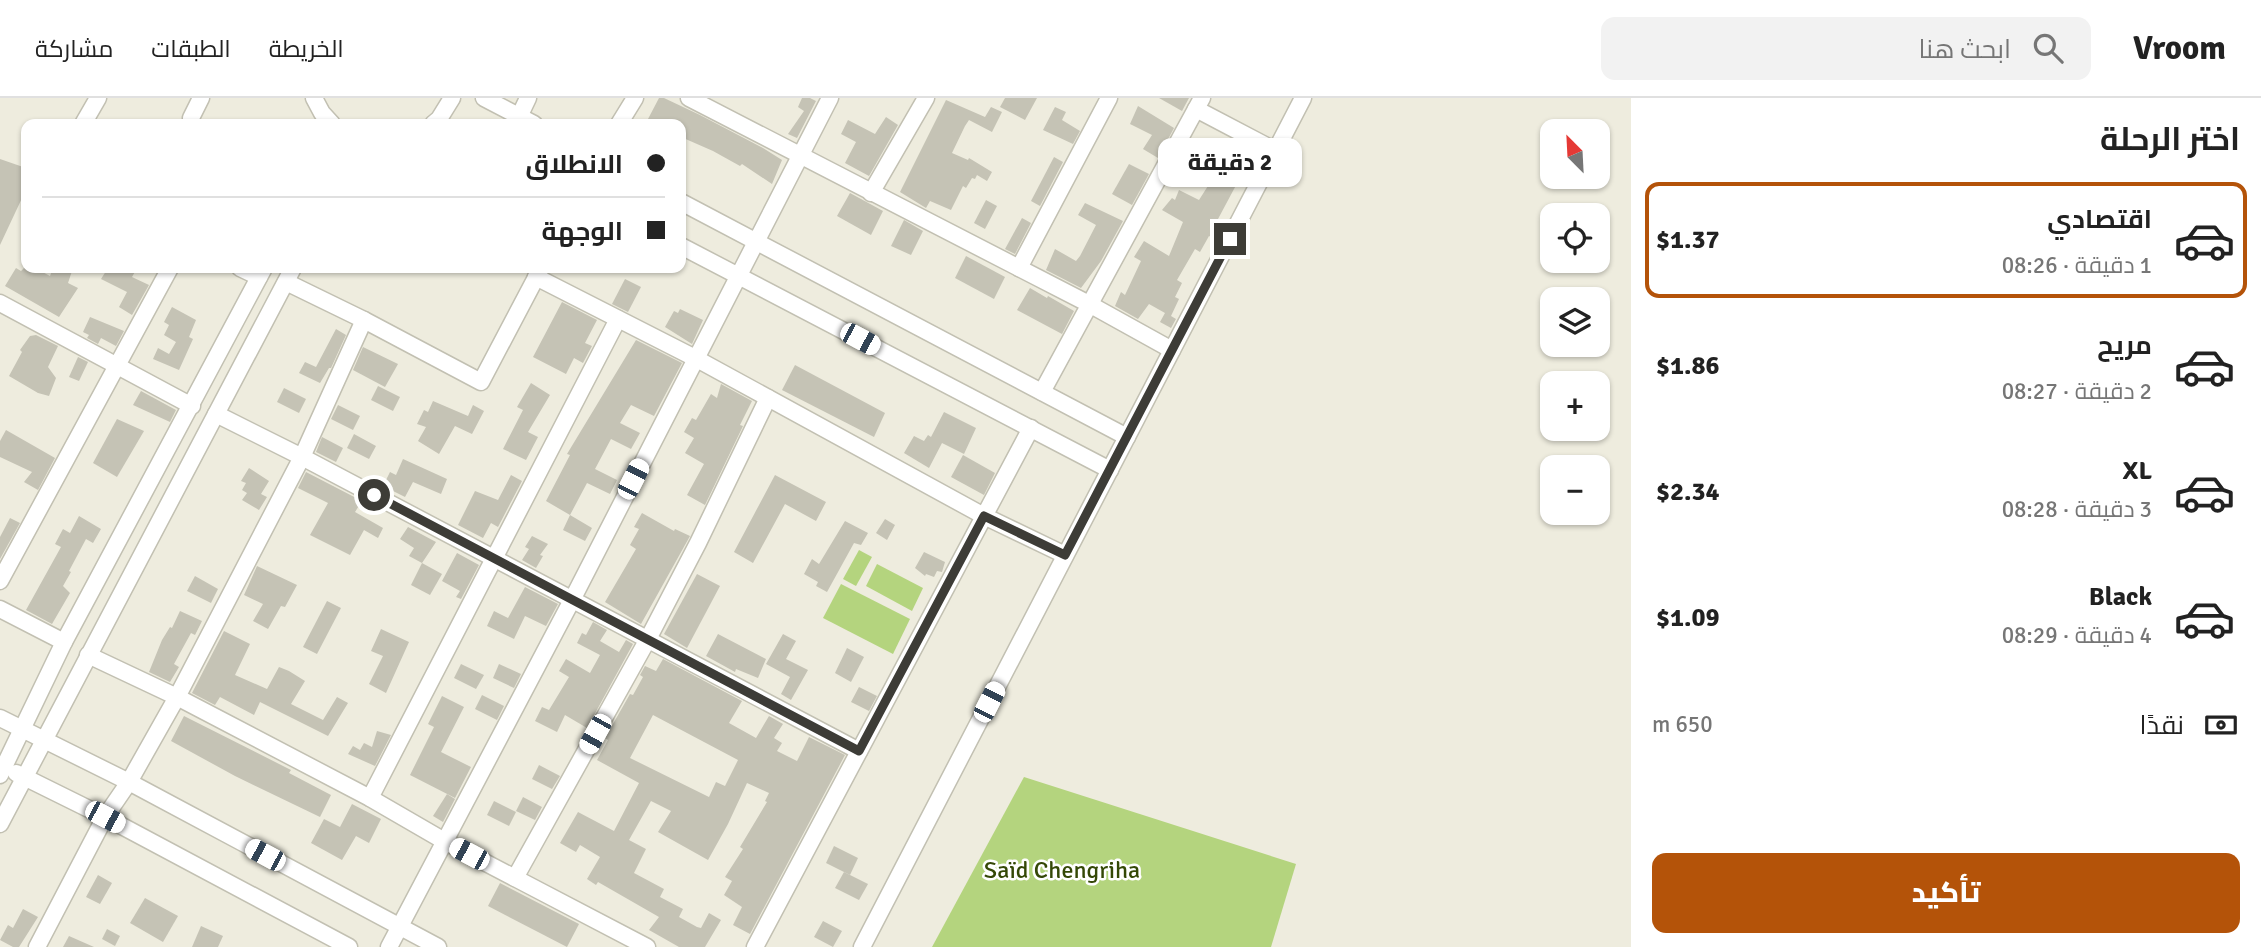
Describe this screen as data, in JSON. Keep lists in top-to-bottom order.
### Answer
{
  "parks": ["Saïd Chengriha"],
  "north": "top left",
  "page": {
    "header": "Vroom",
    "search": "ابحث هنا",
    "nav": ["الخريطة", "الطبقات", "مشاركة"],
    "heading": "اختر الرحلة",
    "map_buttons": ["+", "−"],
    "banner": ["الانطلاق", "الوجهة"],
    "bubble": "2 دقيقة",
    "list": [
      {
        "name": "اقتصادي",
        "note": "1 دقيقة · 08:26",
        "value": "$1.37"
      },
      {
        "name": "مريح",
        "note": "2 دقيقة · 08:27",
        "value": "$1.86"
      },
      {
        "name": "XL",
        "note": "3 دقيقة · 08:28",
        "value": "$2.34"
      },
      {
        "name": "Black",
        "note": "4 دقيقة · 08:29",
        "value": "$1.09"
      }
    ],
    "pay": ["نقدًا", "650 m"],
    "buttons": "تأكيد"
  }
}
